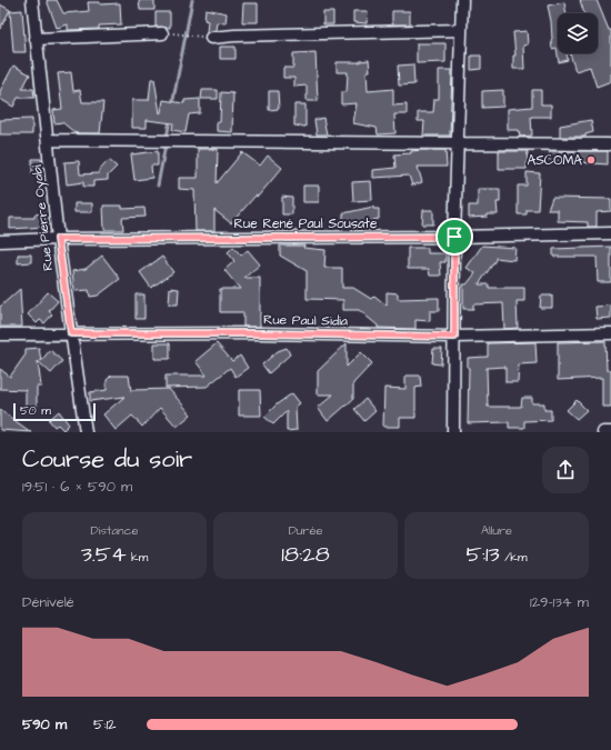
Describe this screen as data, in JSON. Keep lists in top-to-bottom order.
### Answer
{
  "streets": {
    "street": ["Rue Pierre Oyabi", "Rue René Paul Sousate", "Rue Paul Sidia"]
  },
  "crossings": [
    ["Rue Pierre Oyabi", "Rue René Paul Sousate"],
    ["Rue Pierre Oyabi", "Rue Paul Sidia"]
  ],
  "places": ["ASCOMA"],
  "scale_bar": "50 m",
  "page": {
    "scale": "50 m",
    "heading": ["Course du soir", "19:51 · 6 × 590 m"],
    "stats": [
      ["Distance", "3.54 km"],
      ["Durée", "18:28"],
      ["Allure", "5:13 /km"]
    ],
    "chart": ["Dénivelé", "129–134 m"],
    "list": [
      {
        "name": "590 m",
        "note": "5:12"
      }
    ]
  }
}
